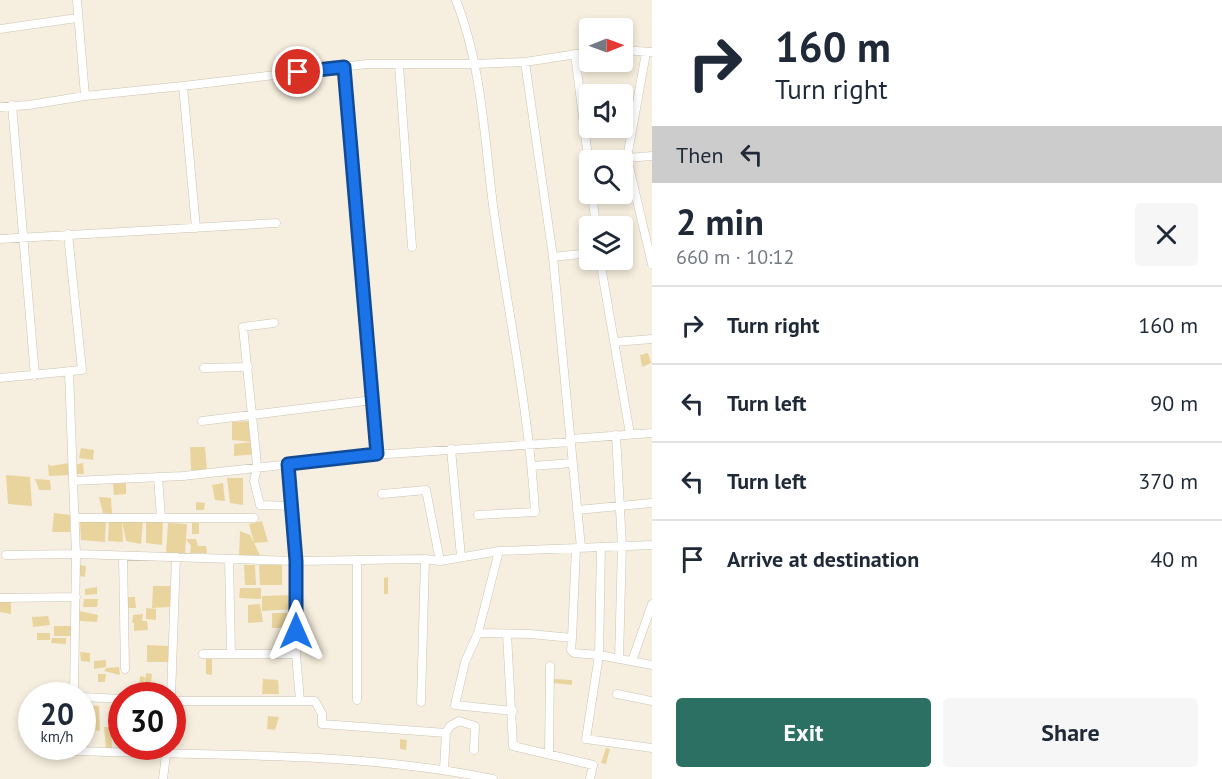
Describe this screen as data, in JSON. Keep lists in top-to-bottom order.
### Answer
{
  "north": "right",
  "page": {
    "turn": ["160 m", "Turn right"],
    "then": "Then",
    "heading": ["2 min", "660 m · 10:12"],
    "list": [
      {
        "name": "Turn right",
        "value": "160 m"
      },
      {
        "name": "Turn left",
        "value": "90 m"
      },
      {
        "name": "Turn left",
        "value": "370 m"
      },
      {
        "name": "Arrive at destination",
        "value": "40 m"
      }
    ],
    "speed": "20 km/h",
    "limit": "30",
    "buttons": ["Exit", "Share"]
  }
}
